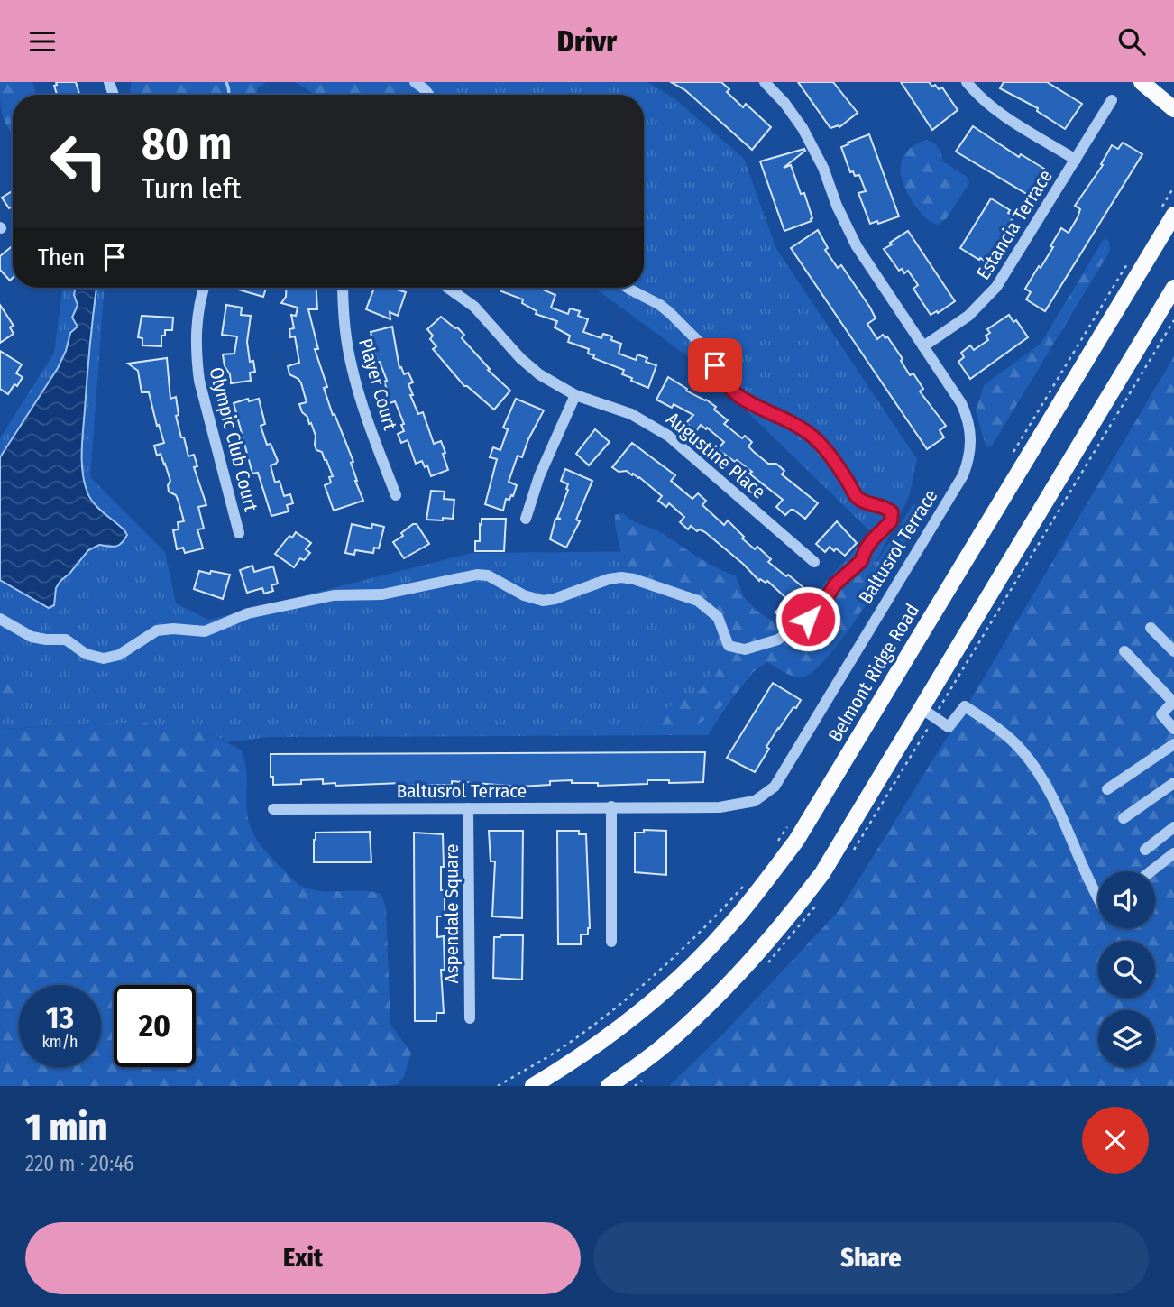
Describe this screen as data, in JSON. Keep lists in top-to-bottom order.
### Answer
{
  "streets": {
    "main road": ["Belmont Ridge Road"],
    "street": [
      "Estancia Terrace",
      "Player Court",
      "Olympic Club Court",
      "Augustine Place",
      "Baltusrol Terrace",
      "Aspendale Square"
    ]
  },
  "crossings": [
    ["Estancia Terrace", "Baltusrol Terrace"],
    ["Baltusrol Terrace", "Aspendale Square"]
  ],
  "page": {
    "header": "Drivr",
    "turn": ["80 m", "Turn left"],
    "then": "Then",
    "speed": "13 km/h",
    "limit": "20",
    "heading": ["1 min", "220 m · 20:46"],
    "buttons": ["Exit", "Share"]
  }
}
